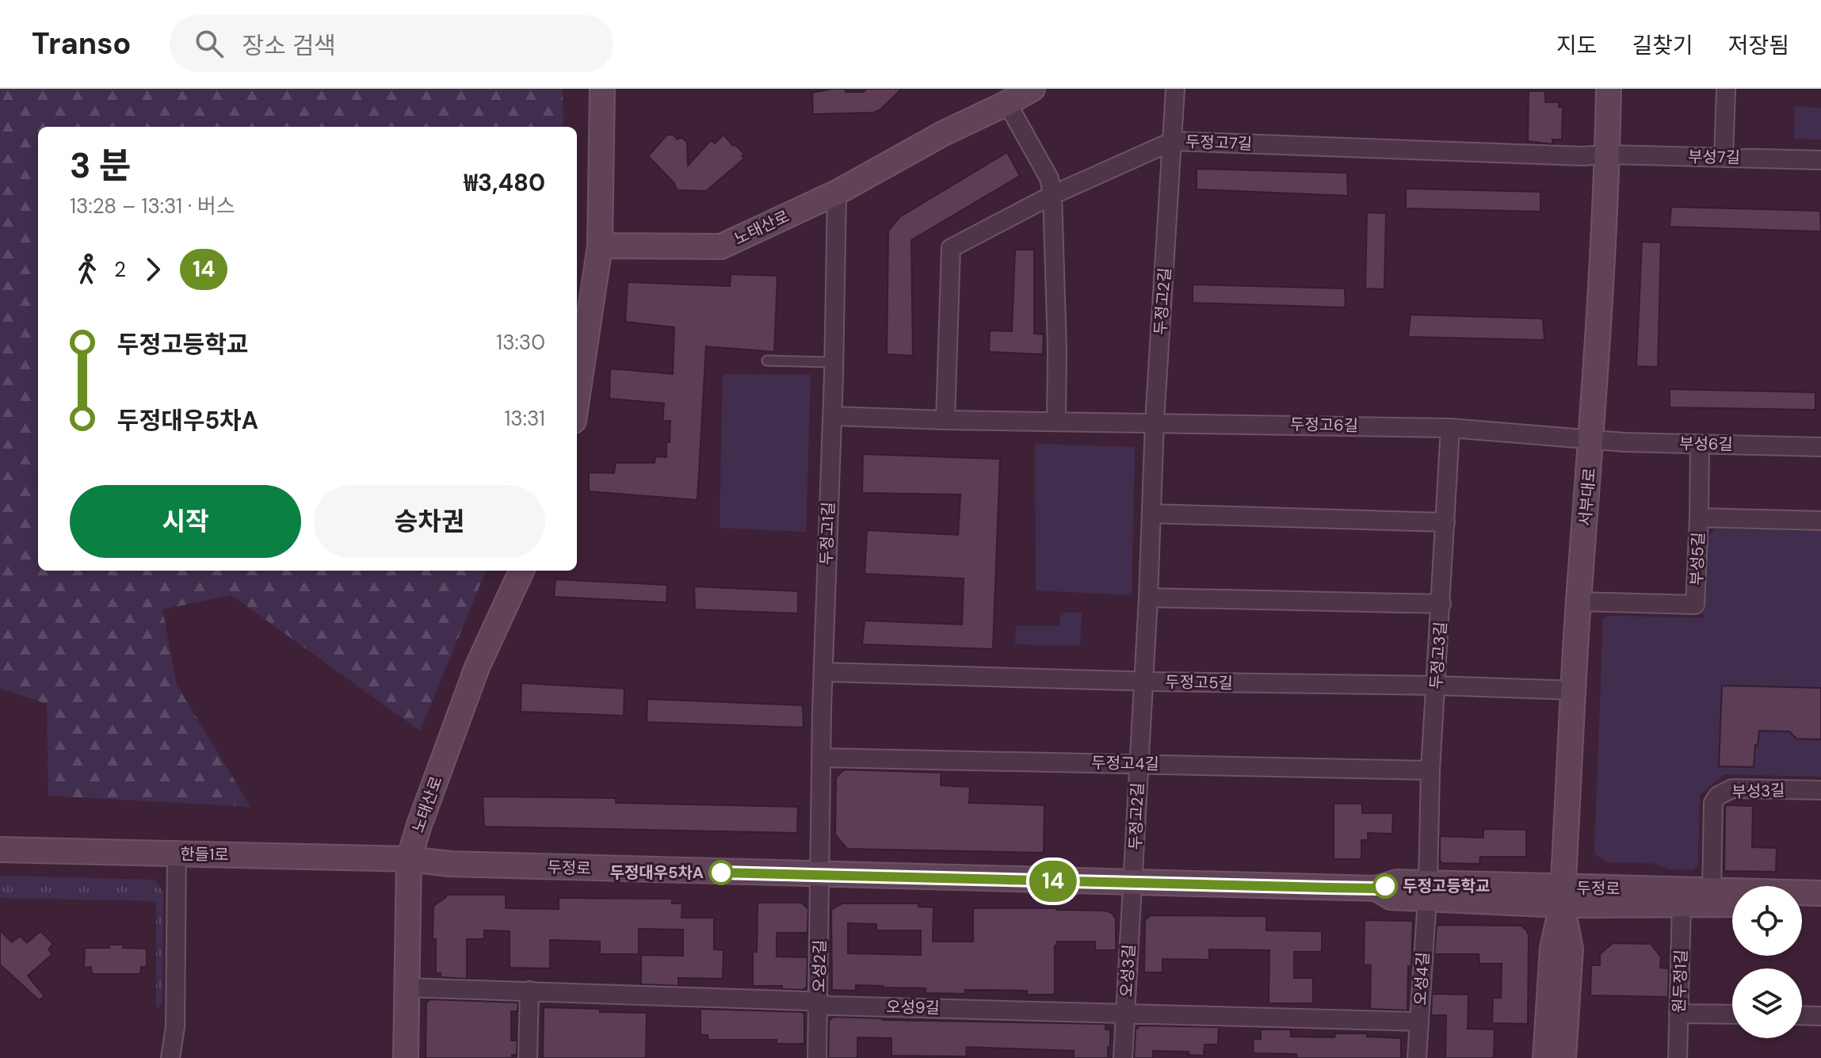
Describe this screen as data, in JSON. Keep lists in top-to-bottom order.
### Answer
{
  "streets": {
    "street": [
      "두정고7길",
      "부성7길",
      "노태산로",
      "두정고2길",
      "두정고6길",
      "부성6길",
      "서부대로",
      "두정고1길",
      "부성5길",
      "두정고3길",
      "두정고5길",
      "두정고4길",
      "부성3길",
      "한들1로",
      "두정로",
      "오성2길",
      "오성3길",
      "오성4길",
      "원두정1길",
      "오성9길"
    ]
  },
  "crossings": [
    ["두정고7길", "부성7길"],
    ["두정고7길", "두정고2길"],
    ["두정고7길", "두정고6길"],
    ["두정고7길", "서부대로"],
    ["부성7길", "서부대로"],
    ["노태산로", "두정고1길"],
    ["노태산로", "한들1로"],
    ["노태산로", "두정로"],
    ["노태산로", "오성9길"],
    ["두정고2길", "두정고6길"],
    ["두정고2길", "두정고5길"],
    ["두정고2길", "두정고4길"],
    ["두정고2길", "두정로"],
    ["두정고2길", "오성3길"],
    ["두정고6길", "부성6길"],
    ["두정고6길", "서부대로"],
    ["두정고6길", "두정고1길"],
    ["두정고6길", "두정고3길"],
    ["부성6길", "서부대로"],
    ["서부대로", "부성5길"],
    ["서부대로", "두정고5길"],
    ["서부대로", "두정로"],
    ["두정고1길", "두정고5길"],
    ["두정고1길", "두정고4길"],
    ["두정고1길", "두정로"],
    ["두정고1길", "오성2길"],
    ["두정고3길", "두정고5길"],
    ["두정고3길", "두정고4길"],
    ["두정고3길", "두정로"],
    ["두정고3길", "오성4길"],
    ["부성3길", "두정로"],
    ["한들1로", "두정로"],
    ["두정로", "오성2길"],
    ["두정로", "오성3길"],
    ["두정로", "오성4길"],
    ["두정로", "원두정1길"],
    ["오성2길", "오성9길"],
    ["오성3길", "오성9길"],
    ["오성4길", "오성9길"]
  ],
  "places": ["두정대우5차A", "두정고등학교"],
  "lines": ["bus line 14"],
  "page": {
    "header": "Transo",
    "search": "장소 검색",
    "nav": ["지도", "길찾기", "저장됨"],
    "on_map": "14",
    "heading": ["3 분", "13:28 – 13:31 · 버스", "₩3,480"],
    "legs": ["2", "14"],
    "list": [
      {
        "name": "두정고등학교",
        "value": "13:30"
      },
      {
        "name": "두정대우5차A",
        "value": "13:31"
      }
    ],
    "buttons": ["시작", "승차권"]
  }
}
